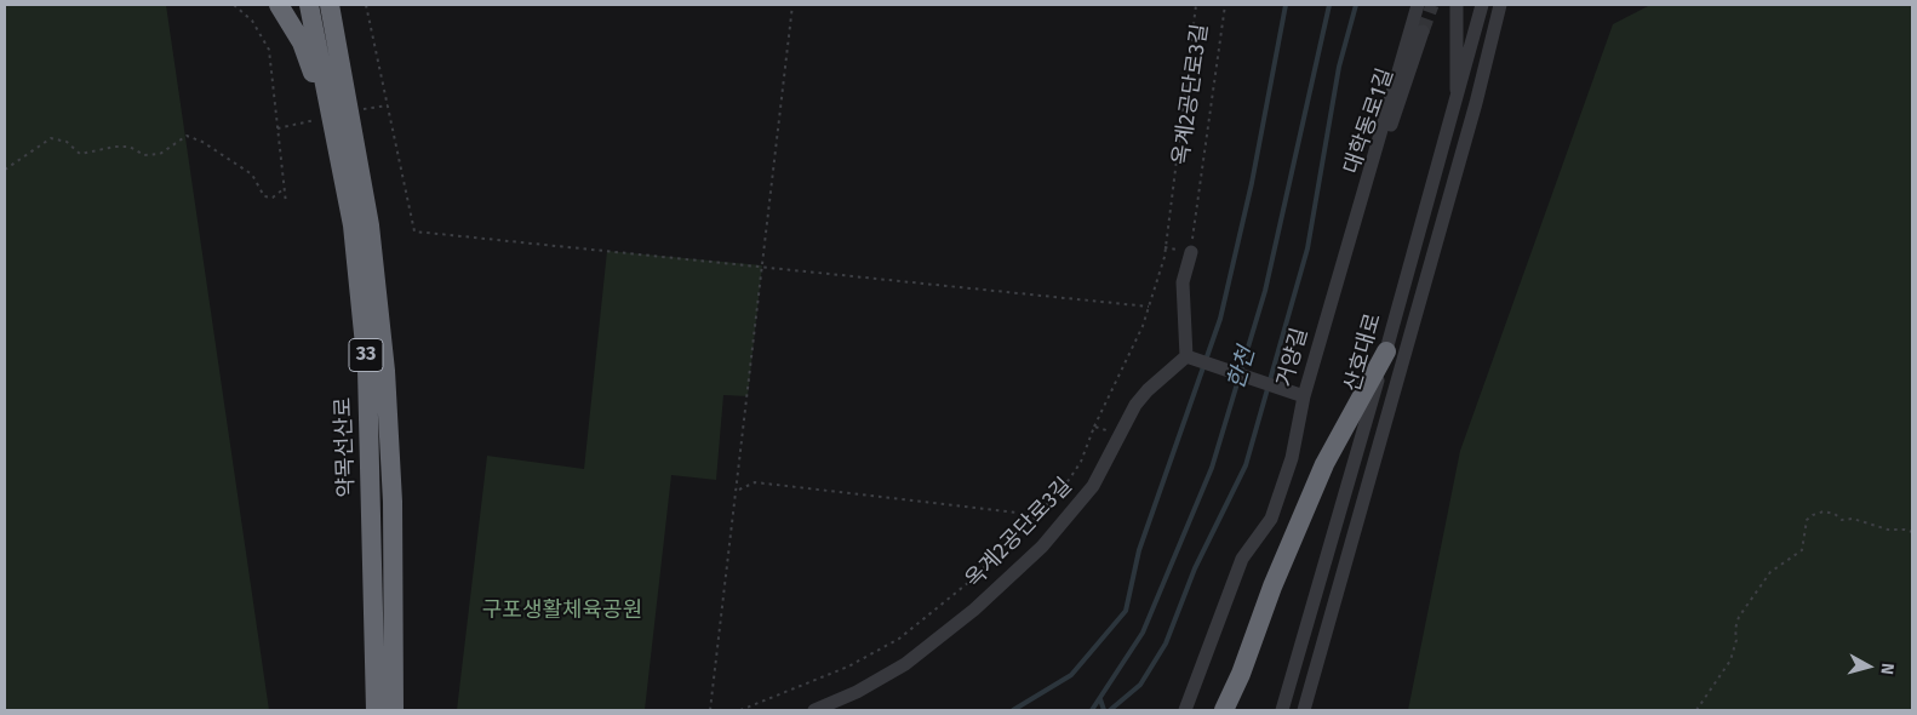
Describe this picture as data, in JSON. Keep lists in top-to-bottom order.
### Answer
{
  "streets": {
    "highway": ["33", "약목선산로"],
    "street": [
      "옥계2공단로3길",
      "대학동로1길",
      "산호대로",
      "거양길"
    ]
  },
  "crossings": [
    ["대학동로1길", "거양길"]
  ],
  "water": ["한천"],
  "parks": ["구포생활체육공원"],
  "north": "right"
}
